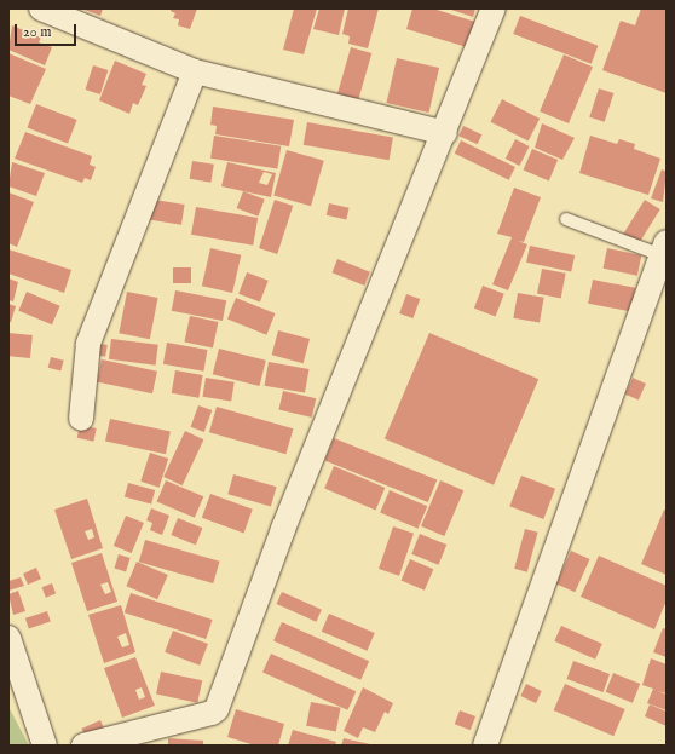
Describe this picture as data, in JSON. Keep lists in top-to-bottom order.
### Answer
{
  "scale_bar": "20 m"
}
